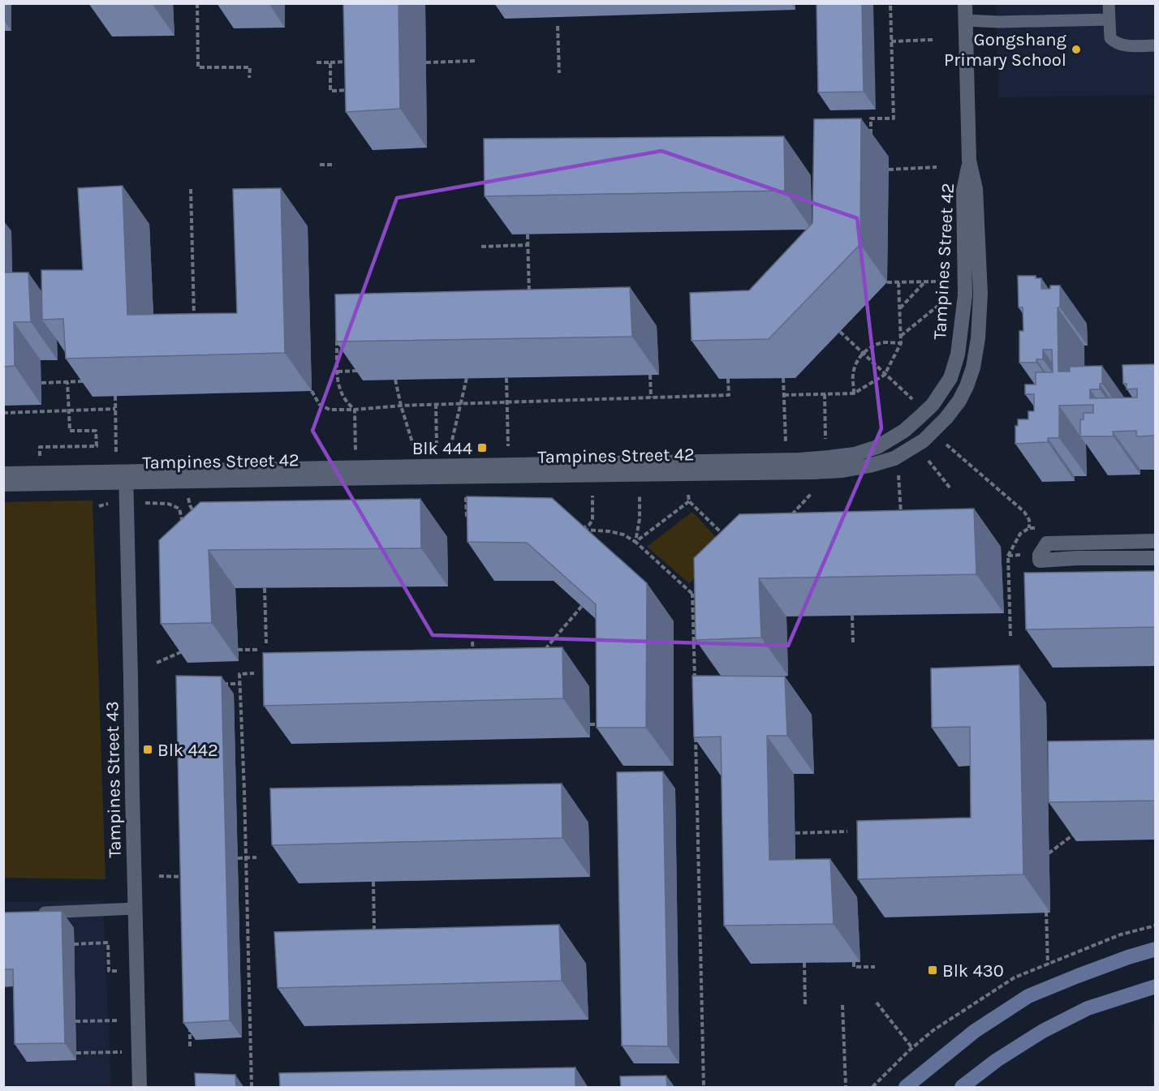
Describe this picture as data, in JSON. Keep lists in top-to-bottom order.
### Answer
{
  "streets": {
    "street": ["Tampines Street 42", "Tampines Street 43"]
  },
  "crossings": [
    ["Tampines Street 42", "Tampines Street 43"]
  ],
  "places": {
    "other": ["Gongshang Primary School"],
    "transit": ["Blk 444", "Blk 442", "Blk 430"]
  }
}
